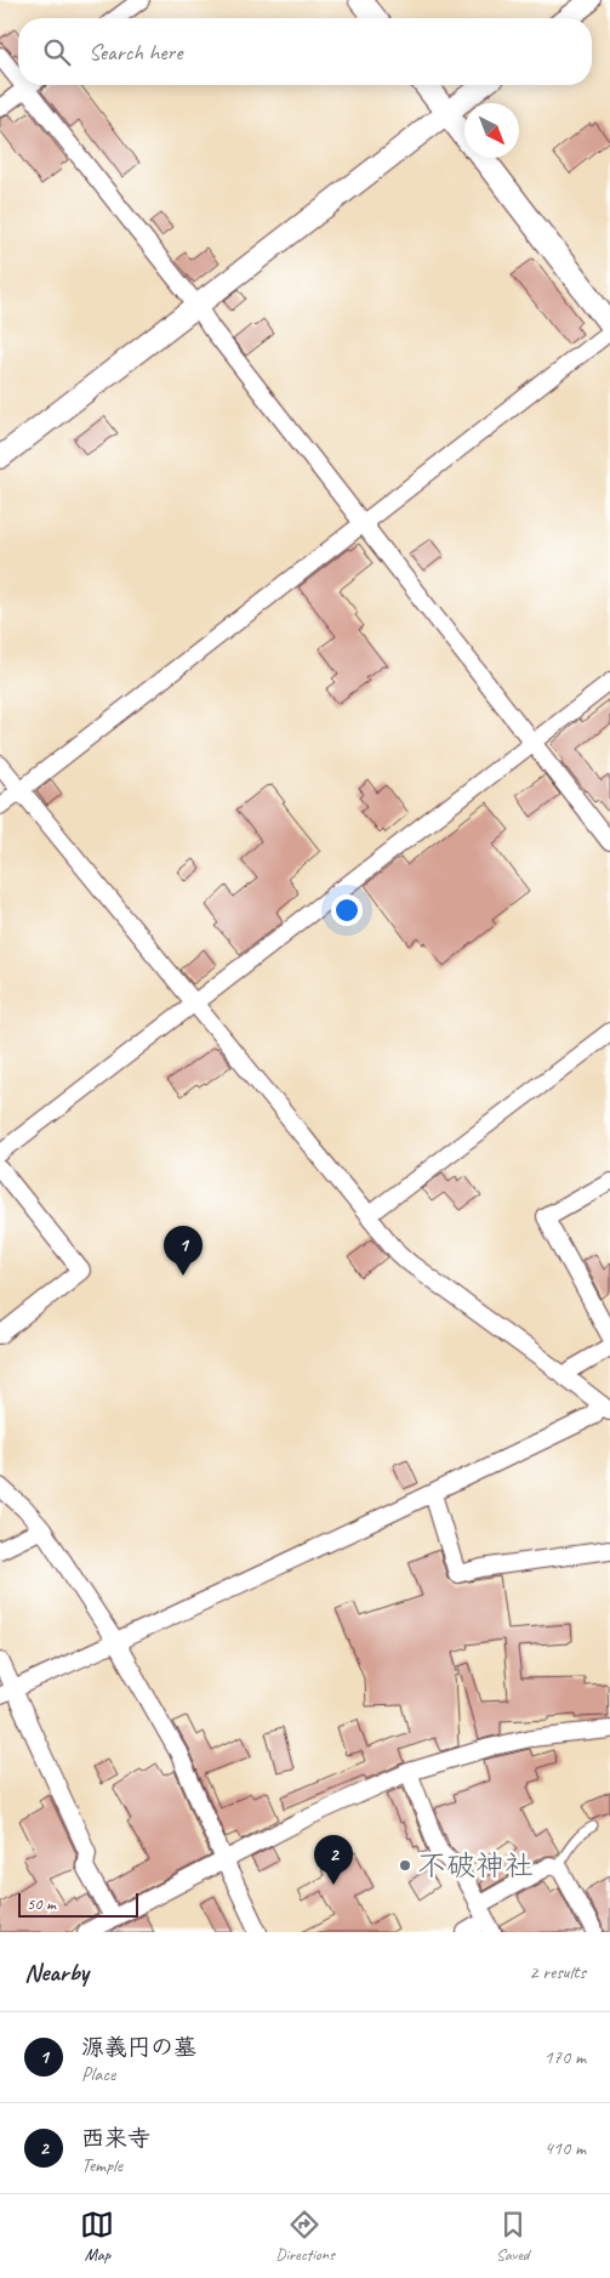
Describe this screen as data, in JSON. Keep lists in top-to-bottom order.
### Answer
{
  "places": ["不破神社"],
  "scale_bar": "50 m",
  "north": "bottom right",
  "page": {
    "search": "Search here",
    "pins": ["1", "2"],
    "scale": "50 m",
    "heading": ["Nearby", "2 results"],
    "list": [
      {
        "mark": "1",
        "name": "源義円の墓",
        "note": "Place",
        "value": "170 m"
      },
      {
        "mark": "2",
        "name": "西来寺",
        "note": "Temple",
        "value": "410 m"
      }
    ],
    "nav": ["Map", "Directions", "Saved"]
  }
}
